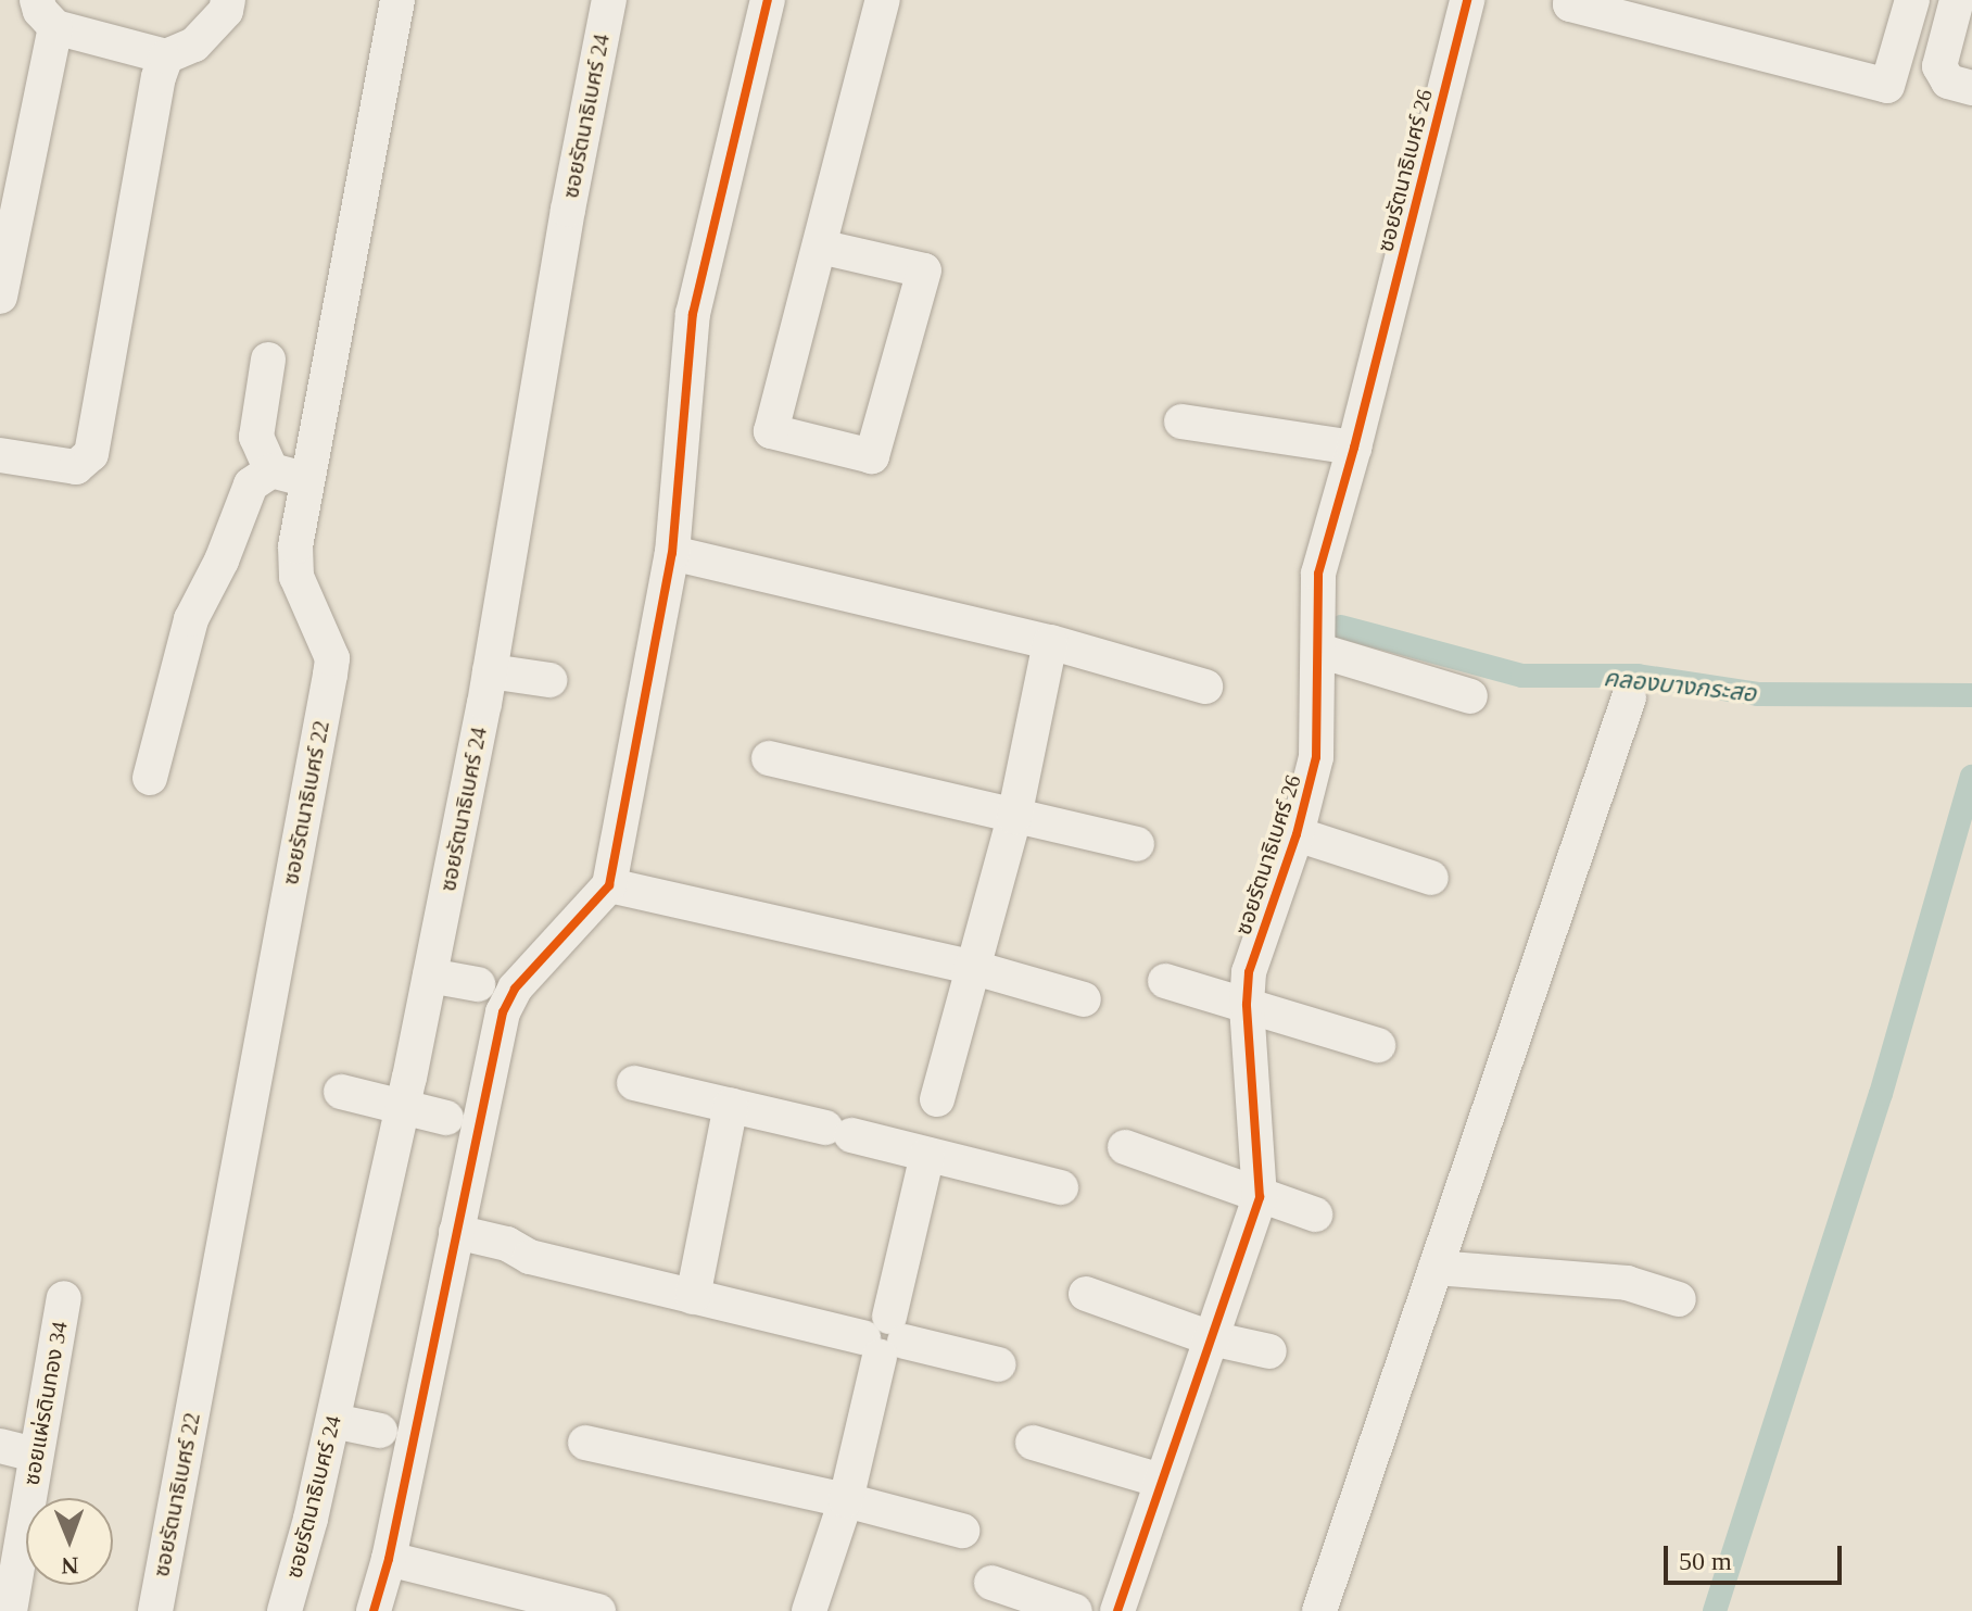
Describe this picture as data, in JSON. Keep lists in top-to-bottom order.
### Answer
{
  "streets": {
    "street": [
      "ซอยรัตนาธิเบศร์ 24",
      "ซอยรัตนาธิเบศร์ 26",
      "ซอยรัตนาธิเบศร์ 22",
      "ซอยแผ่รดินทอง 34"
    ]
  },
  "water": ["คลองบางกระสอ"],
  "scale_bar": "50 m",
  "north": "bottom"
}
